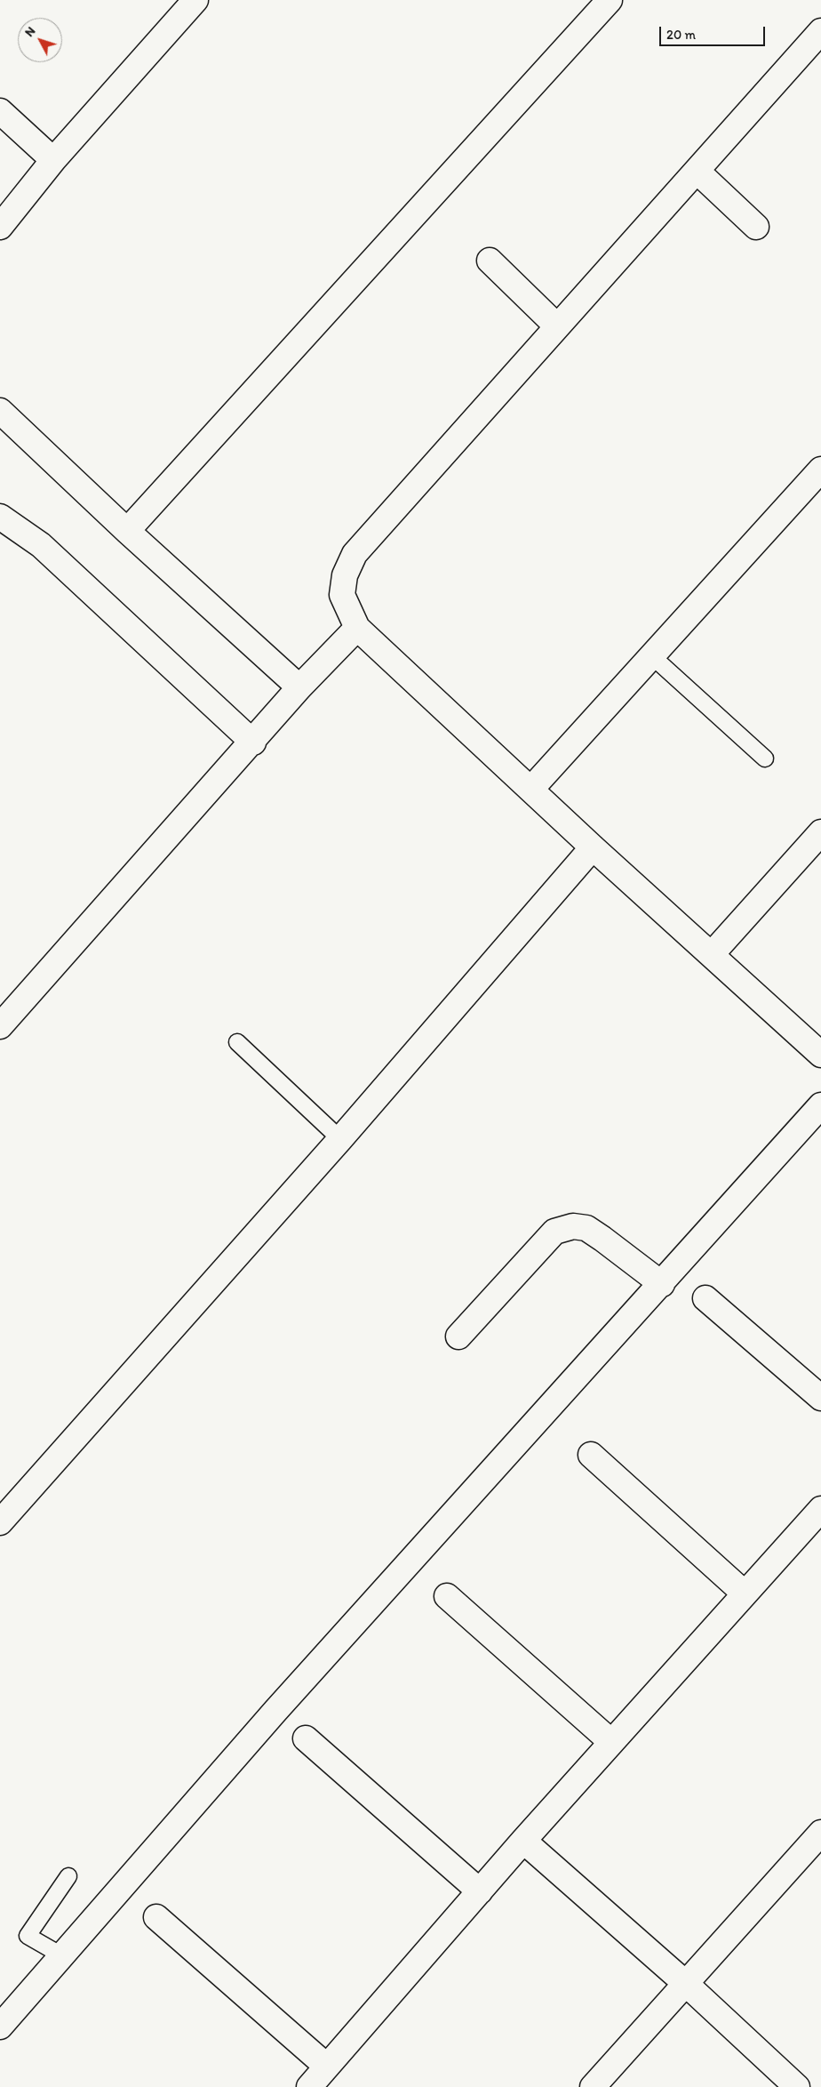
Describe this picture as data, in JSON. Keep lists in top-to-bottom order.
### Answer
{
  "scale_bar": "20 m",
  "north": "top left"
}
